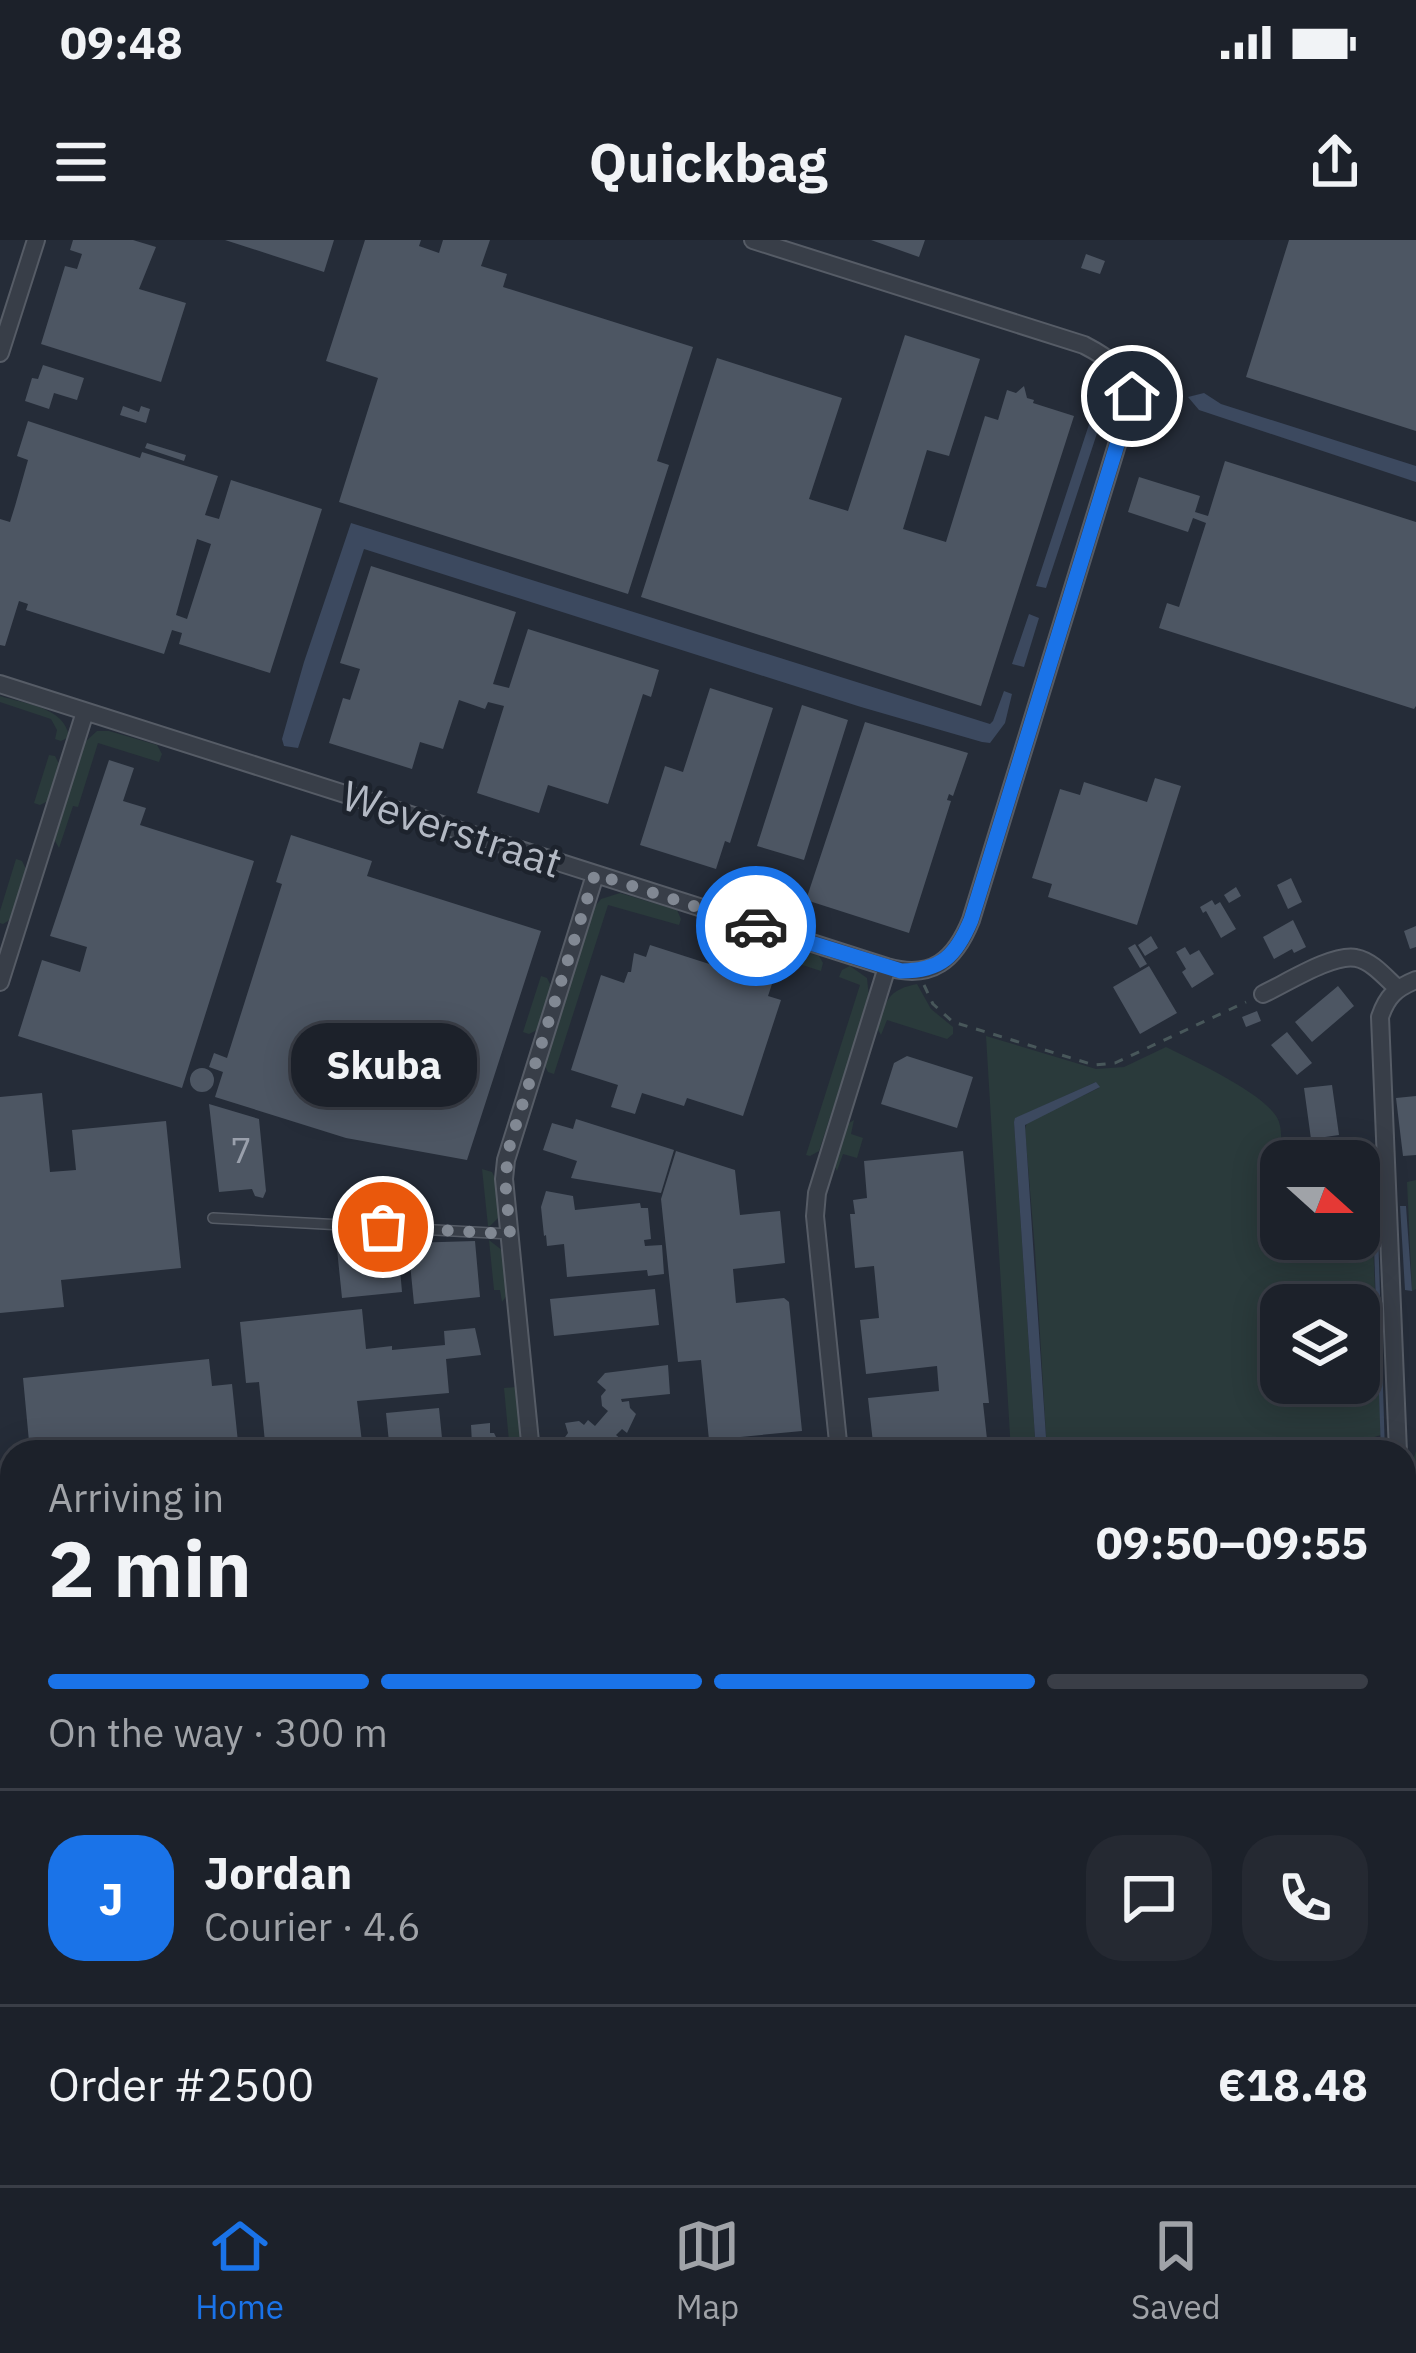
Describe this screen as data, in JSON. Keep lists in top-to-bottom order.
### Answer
{
  "streets": {
    "street": ["Weverstraat"]
  },
  "places": ["Skuba"],
  "house_numbers": ["7"],
  "north": "right",
  "page": {
    "status": "09:48",
    "header": "Quickbag",
    "bubble": "Skuba",
    "heading": ["2 min", "Arriving in", "09:50–09:55"],
    "panel": [
      "Jordan",
      "Courier · 4.6",
      "Order #2500",
      "€18.48"
    ],
    "bar": "On the way · 300 m",
    "round": "J",
    "tabs": ["Home", "Map", "Saved"]
  }
}
